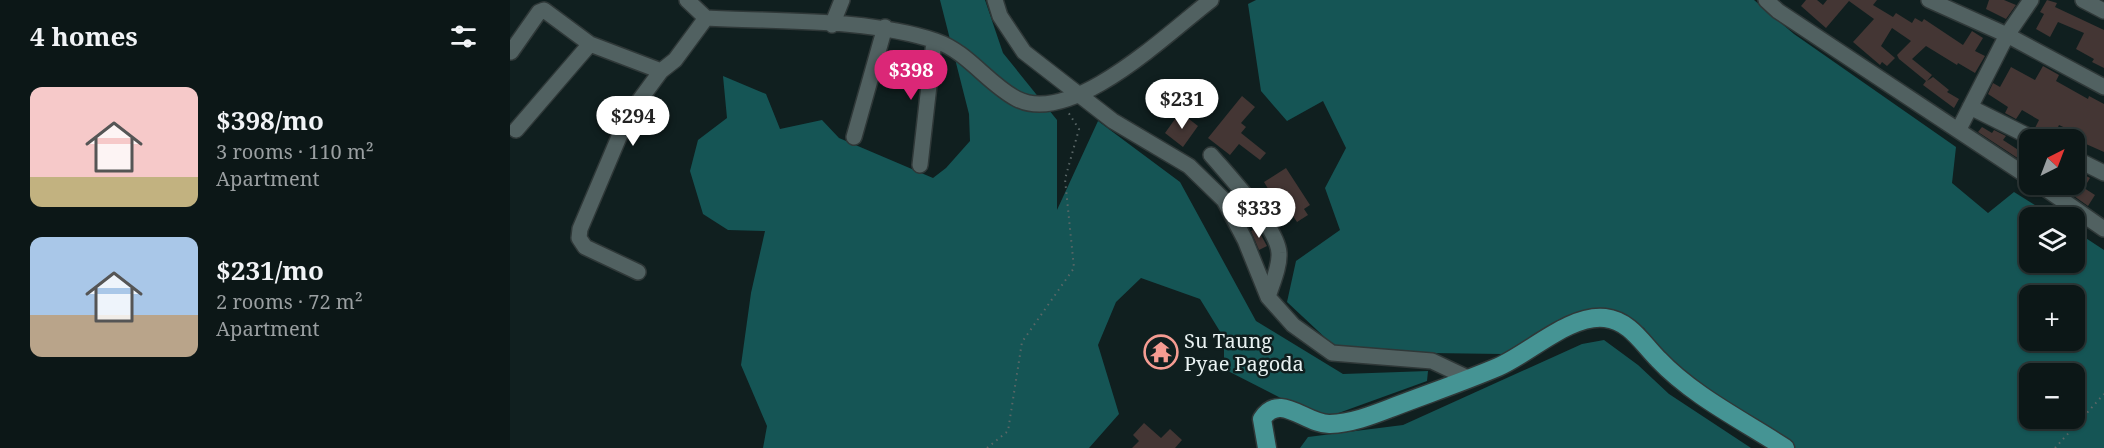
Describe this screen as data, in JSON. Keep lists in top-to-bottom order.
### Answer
{
  "places": {
    "temple": ["Su Taung Pyae Pagoda"]
  },
  "north": "top right",
  "page": {
    "heading": "4 homes",
    "price": [
      "$398",
      "$231",
      "$294",
      "$333"
    ],
    "list": [
      {
        "name": "$398/mo",
        "note": "3 rooms · 110 m² · Apartment"
      },
      {
        "name": "$231/mo",
        "note": "2 rooms · 72 m² · Apartment"
      }
    ],
    "map_buttons": ["+", "−"]
  }
}
